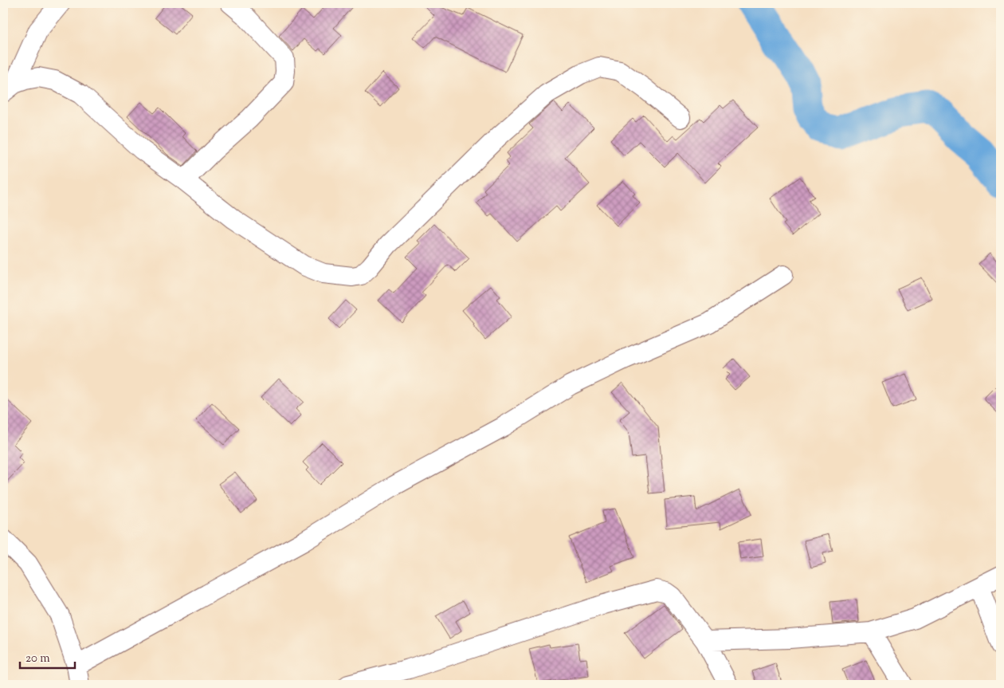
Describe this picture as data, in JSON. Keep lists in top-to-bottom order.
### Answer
{
  "scale_bar": "20 m"
}
